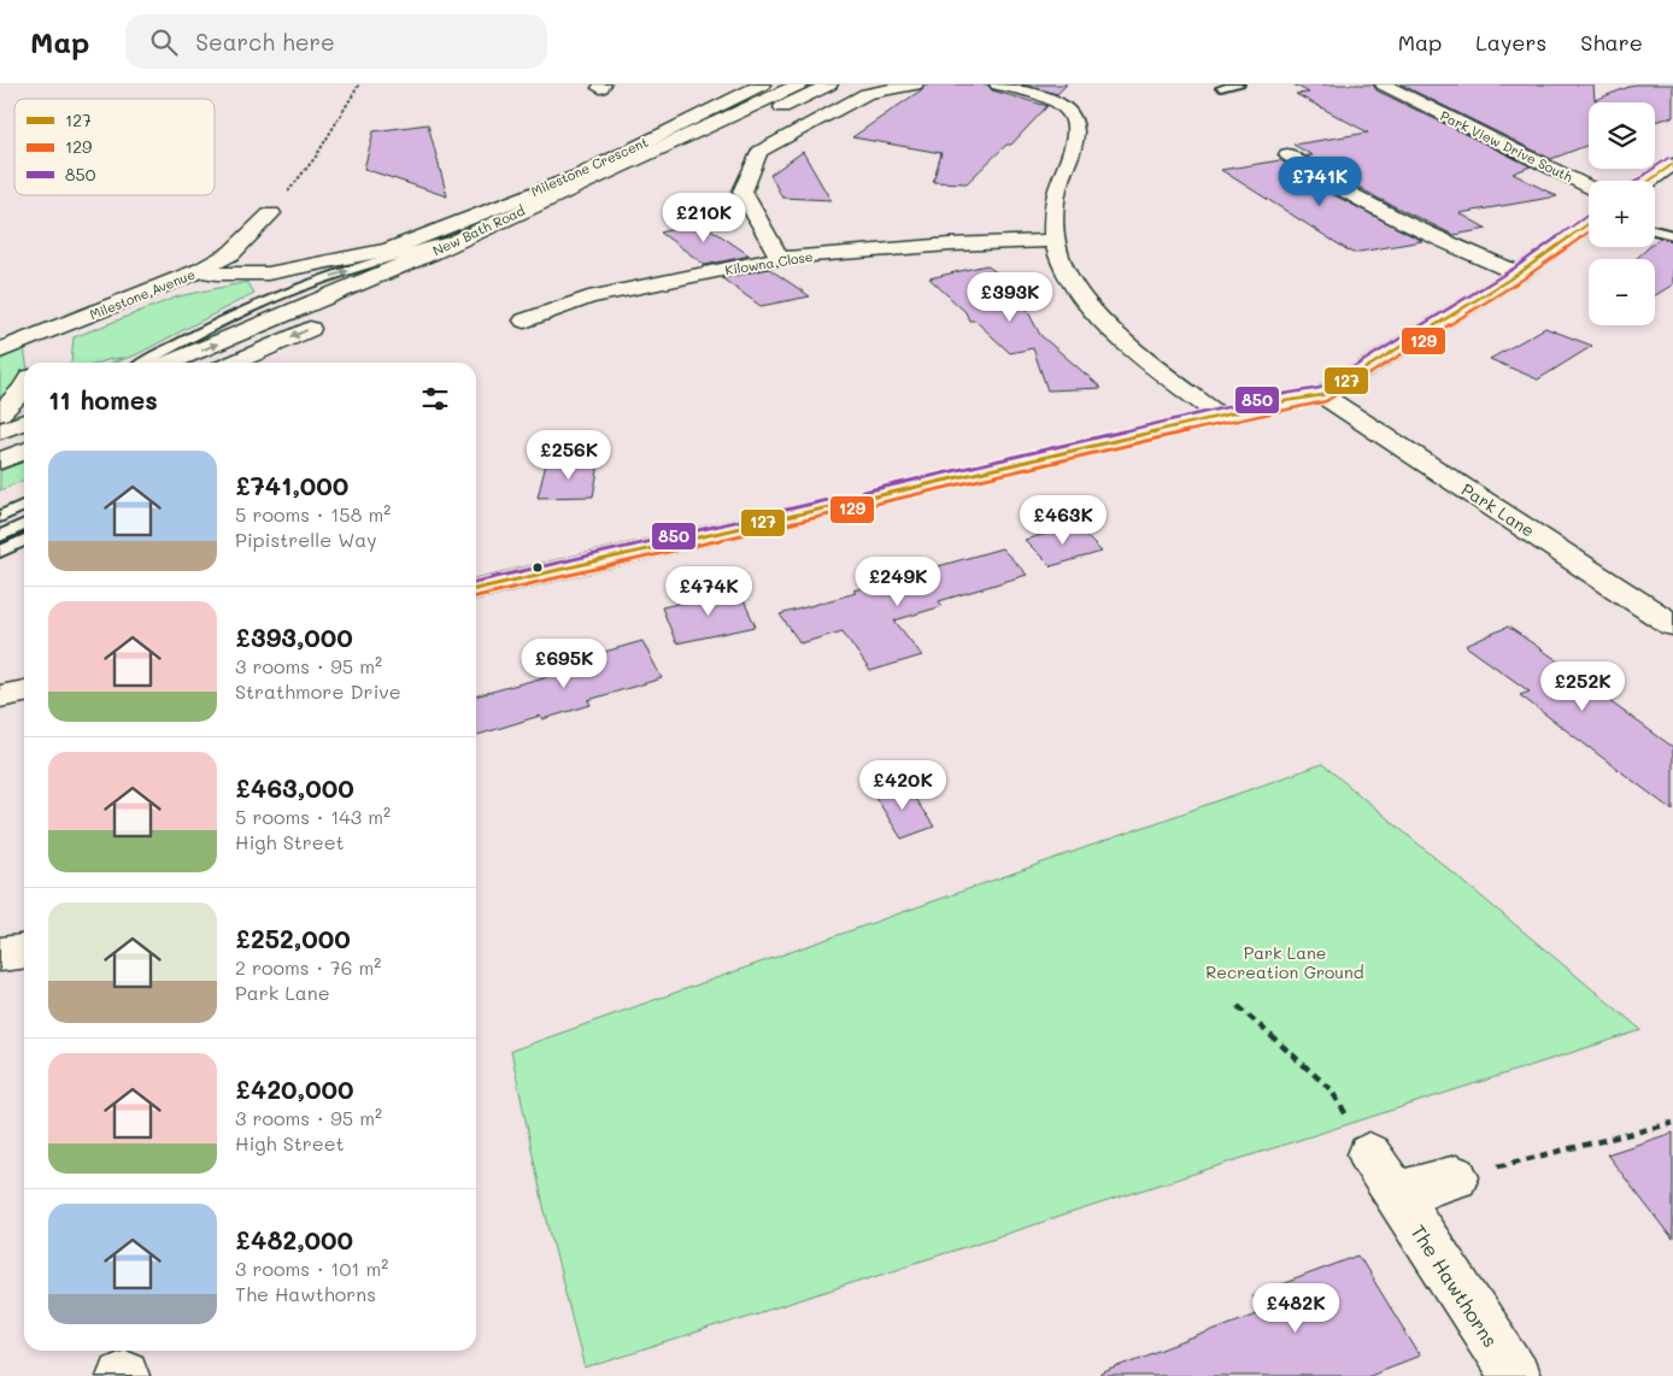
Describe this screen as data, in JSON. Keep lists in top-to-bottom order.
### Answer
{
  "streets": {
    "street": [
      "Park View Drive South",
      "Milestone Crescent",
      "New Bath Road",
      "Kilowna Close",
      "Milestone Avenue",
      "Park Lane",
      "The Hawthorns"
    ]
  },
  "crossings": [
    ["Milestone Crescent", "Milestone Avenue"]
  ],
  "parks": ["Park Lane Recreation Ground"],
  "lines": ["transit line 850", "transit line 127", "transit line 129"],
  "legend": ["127", "129", "850"],
  "page": {
    "header": "Map",
    "search": "Search here",
    "nav": ["Map", "Layers", "Share"],
    "map_buttons": ["+", "−"],
    "price": [
      "£741K",
      "£210K",
      "£393K",
      "£256K",
      "£463K",
      "£249K",
      "£474K",
      "£695K",
      "£252K",
      "£420K",
      "£482K"
    ],
    "heading": "11 homes",
    "list": [
      {
        "name": "£741,000",
        "note": "5 rooms · 158 m² · Pipistrelle Way"
      },
      {
        "name": "£393,000",
        "note": "3 rooms · 95 m² · Strathmore Drive"
      },
      {
        "name": "£463,000",
        "note": "5 rooms · 143 m² · High Street"
      },
      {
        "name": "£252,000",
        "note": "2 rooms · 76 m² · Park Lane"
      },
      {
        "name": "£420,000",
        "note": "3 rooms · 95 m² · High Street"
      },
      {
        "name": "£482,000",
        "note": "3 rooms · 101 m² · The Hawthorns"
      }
    ]
  }
}
